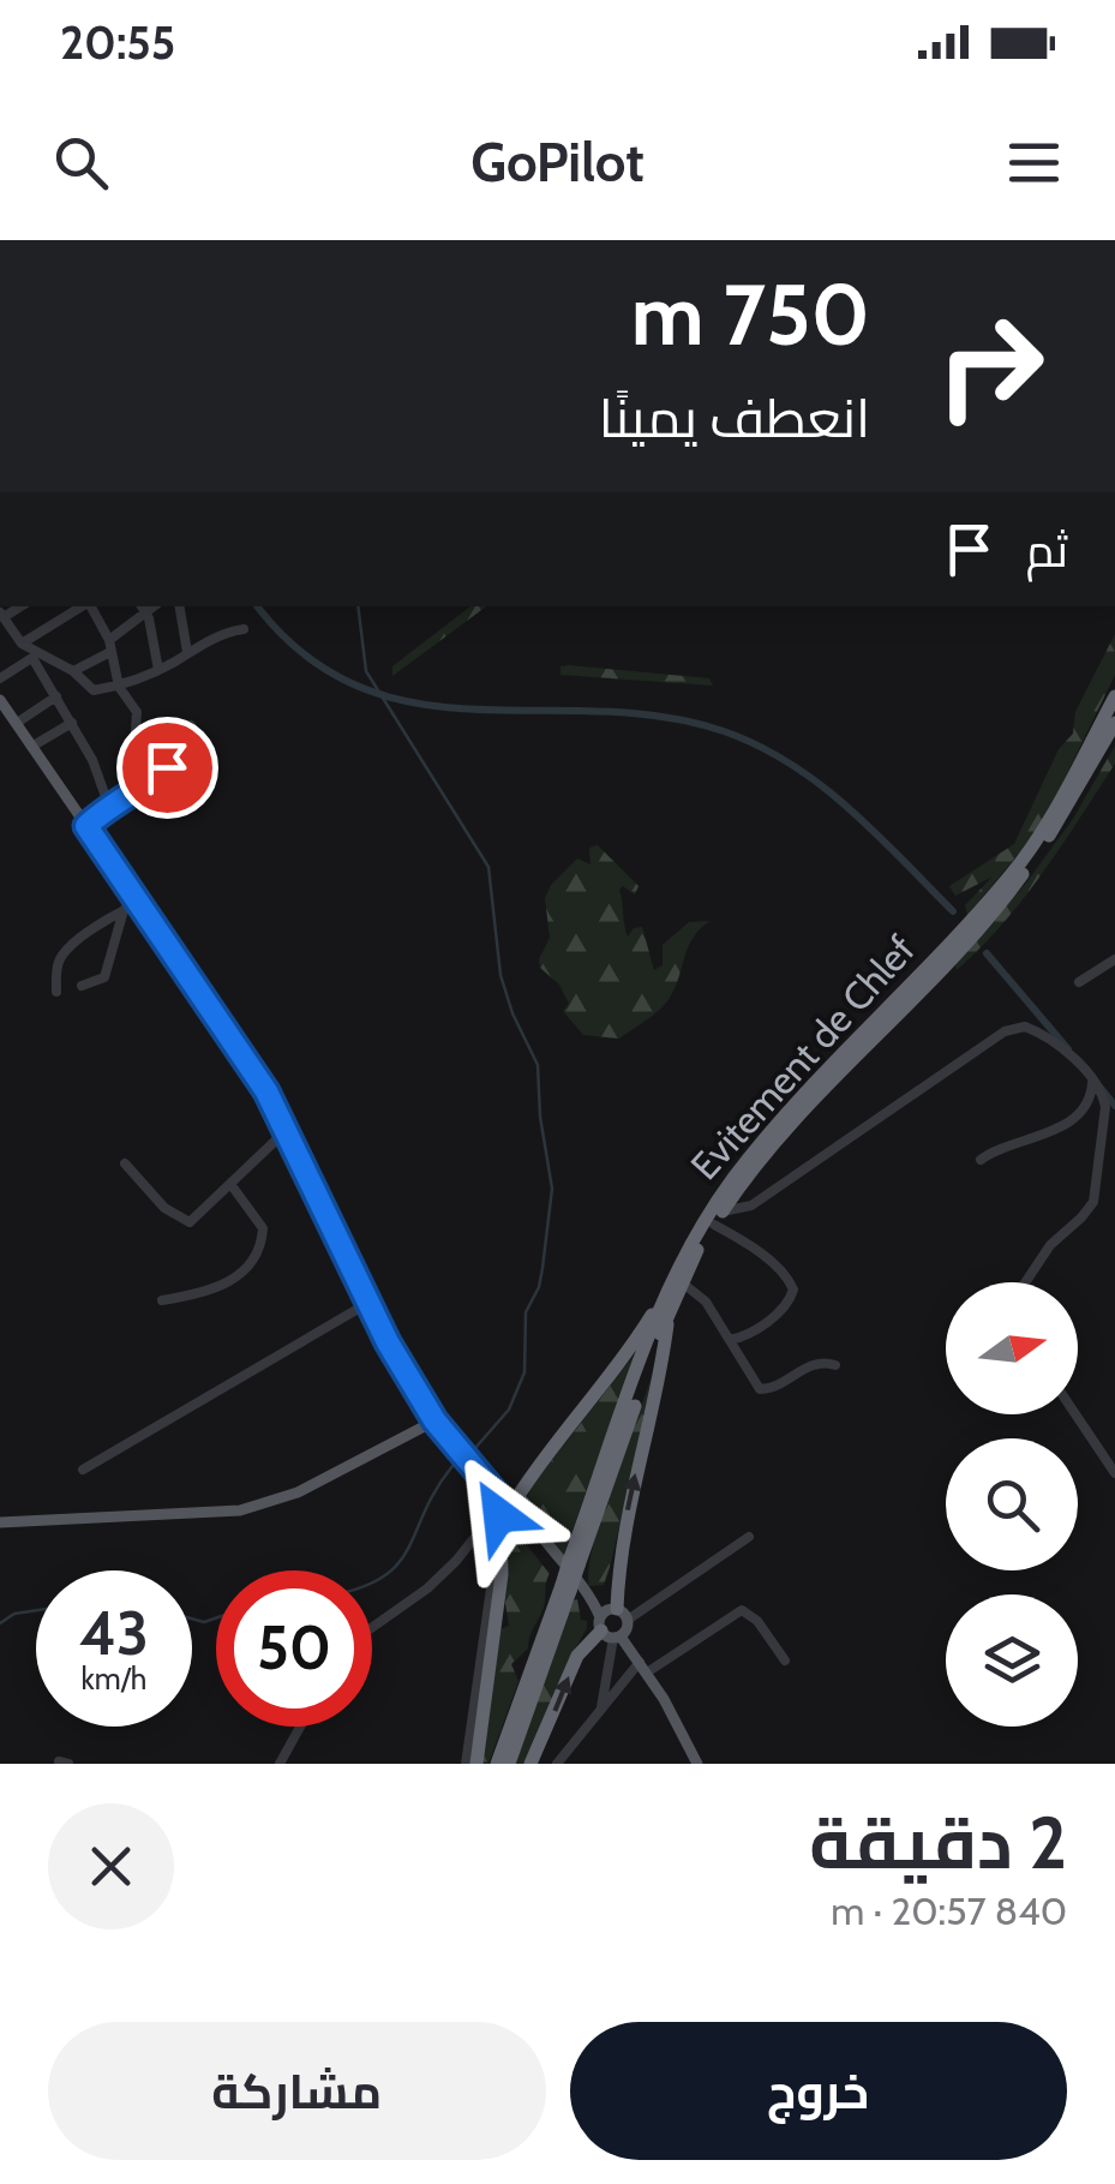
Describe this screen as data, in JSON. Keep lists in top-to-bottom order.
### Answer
{
  "streets": {
    "highway": ["Evitement de Chlef"]
  },
  "north": "right",
  "page": {
    "status": "20:55",
    "header": "GoPilot",
    "turn": ["750 m", "انعطف يمينًا"],
    "then": "ثم",
    "speed": "43 km/h",
    "limit": "50",
    "heading": ["2 دقيقة", "840 m · 20:57"],
    "buttons": ["خروج", "مشاركة"]
  }
}
